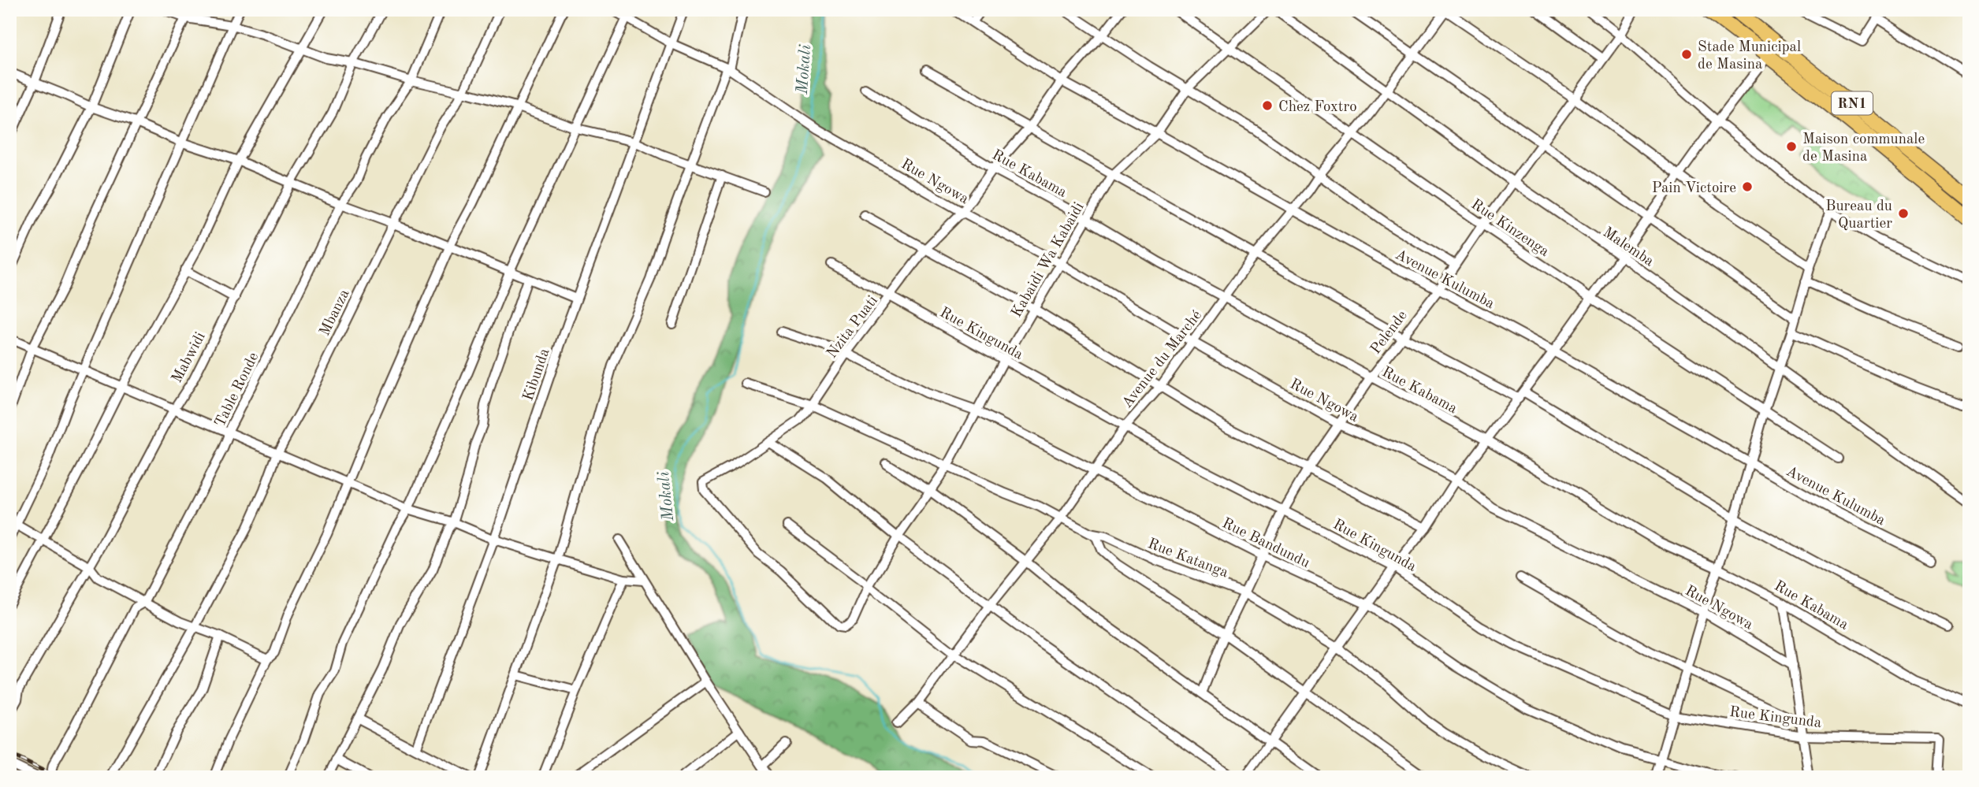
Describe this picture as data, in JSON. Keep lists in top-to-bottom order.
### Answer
{
  "streets": {
    "highway": ["RN1"],
    "street": [
      "Rue Kabama",
      "Rue Ngowa",
      "Rue Kinzenga",
      "Malemba",
      "Kabaidi Wa Kabaidi",
      "Avenue Kulumba",
      "Mbanza",
      "Nzita Puati",
      "Pelende",
      "Rue Kingunda",
      "Mabwidi",
      "Avenue du Marché",
      "Kibunda",
      "Table Ronde",
      "Rue Bandundu",
      "Rue Katanga"
    ]
  },
  "crossings": [
    ["Rue Kabama", "Kabaidi Wa Kabaidi"],
    ["Rue Kabama", "Nzita Puati"],
    ["Rue Kabama", "Pelende"],
    ["Rue Kabama", "Avenue du Marché"],
    ["Rue Ngowa", "Kabaidi Wa Kabaidi"],
    ["Rue Ngowa", "Nzita Puati"],
    ["Rue Ngowa", "Pelende"],
    ["Rue Ngowa", "Avenue du Marché"],
    ["Rue Ngowa", "Kibunda"],
    ["Rue Kinzenga", "Kabaidi Wa Kabaidi"],
    ["Rue Kinzenga", "Pelende"],
    ["Rue Kinzenga", "Avenue du Marché"],
    ["Malemba", "Pelende"],
    ["Malemba", "Avenue du Marché"],
    ["Kabaidi Wa Kabaidi", "Avenue Kulumba"],
    ["Kabaidi Wa Kabaidi", "Nzita Puati"],
    ["Kabaidi Wa Kabaidi", "Rue Kingunda"],
    ["Kabaidi Wa Kabaidi", "Rue Bandundu"],
    ["Kabaidi Wa Kabaidi", "Rue Katanga"],
    ["Avenue Kulumba", "Nzita Puati"],
    ["Avenue Kulumba", "Pelende"],
    ["Avenue Kulumba", "Avenue du Marché"],
    ["Nzita Puati", "Rue Kingunda"],
    ["Nzita Puati", "Rue Bandundu"],
    ["Nzita Puati", "Rue Katanga"],
    ["Pelende", "Rue Kingunda"],
    ["Pelende", "Rue Bandundu"],
    ["Pelende", "Rue Katanga"],
    ["Rue Kingunda", "Avenue du Marché"],
    ["Avenue du Marché", "Rue Bandundu"],
    ["Avenue du Marché", "Rue Katanga"]
  ],
  "water": ["Mokali"],
  "places": [
    "Stade Municipal de Masina",
    "Chez Foxtro",
    "Maison communale de Masina",
    "Pain Victoire",
    "Bureau du Quartier"
  ]
}
